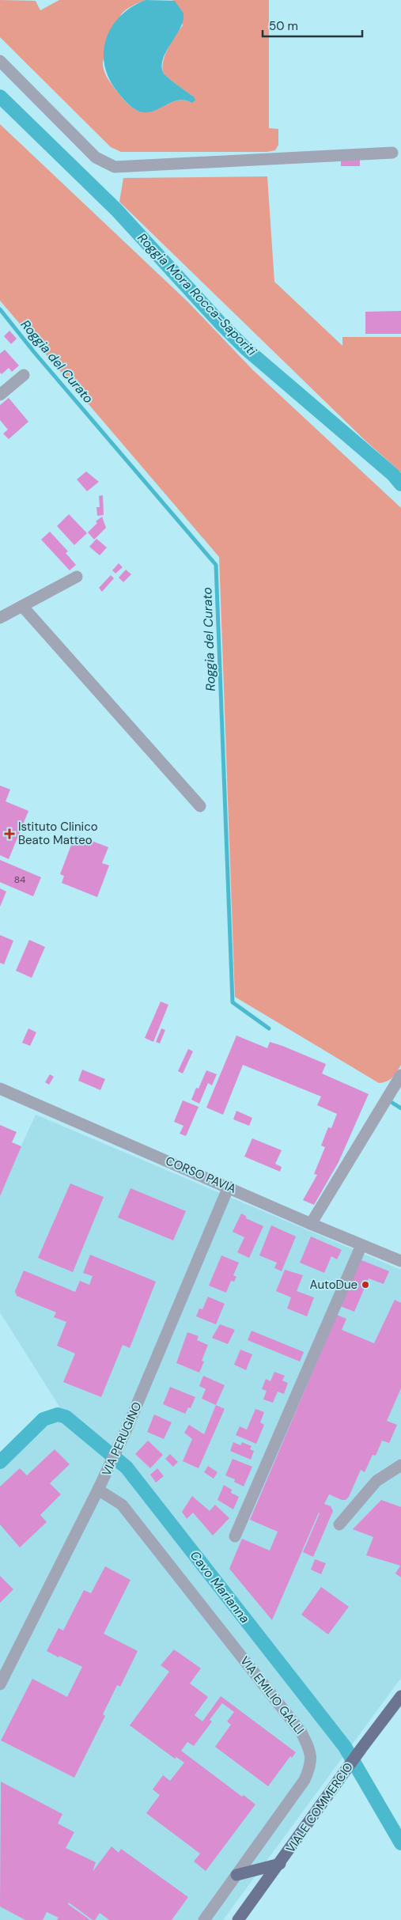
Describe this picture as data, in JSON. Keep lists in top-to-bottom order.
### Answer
{
  "streets": {
    "main road": ["VIALE COMMERCIO"],
    "street": ["CORSO PAVIA", "VIA PERUGINO", "VIA EMILIO GALLI"]
  },
  "crossings": [
    ["CORSO PAVIA", "VIA PERUGINO"],
    ["VIA PERUGINO", "VIA EMILIO GALLI"]
  ],
  "water": ["Roggia Mora Rocca-Saporiti", "Roggia del Curato", "Cavo Marianna"],
  "places": {
    "health": ["Istituto Clinico Beato Matteo"],
    "other": ["AutoDue"]
  },
  "house_numbers": ["84"],
  "scale_bar": "50 m"
}
